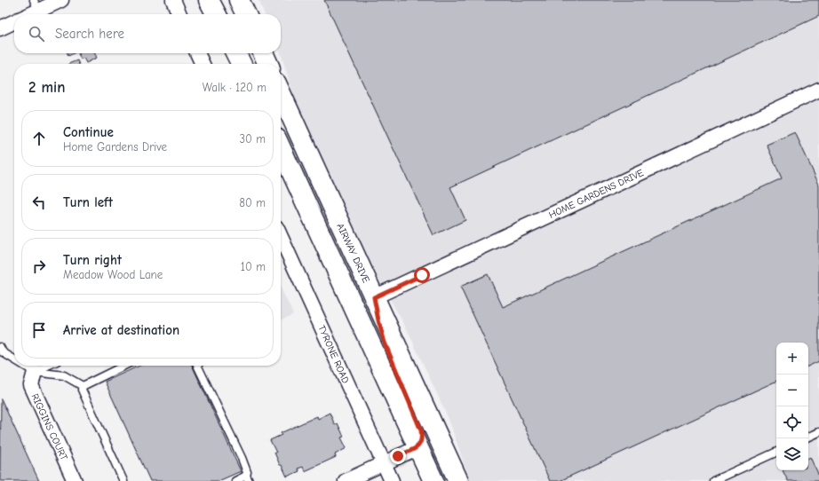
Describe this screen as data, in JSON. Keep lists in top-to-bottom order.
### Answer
{
  "streets": {
    "main road": ["AIRWAY DRIVE"],
    "street": ["HOME GARDENS DRIVE", "TYRONE ROAD", "RIGGINS COURT"]
  },
  "crossings": [
    ["HOME GARDENS DRIVE", "AIRWAY DRIVE"]
  ],
  "page": {
    "search": "Search here",
    "heading": ["2 min", "Walk · 120 m"],
    "list": [
      ["Continue", "Home Gardens Drive", "30 m"],
      ["Turn left", "80 m"],
      ["Turn right", "Meadow Wood Lane", "10 m"],
      "Arrive at destination"
    ],
    "map_buttons": ["+", "−"]
  }
}
